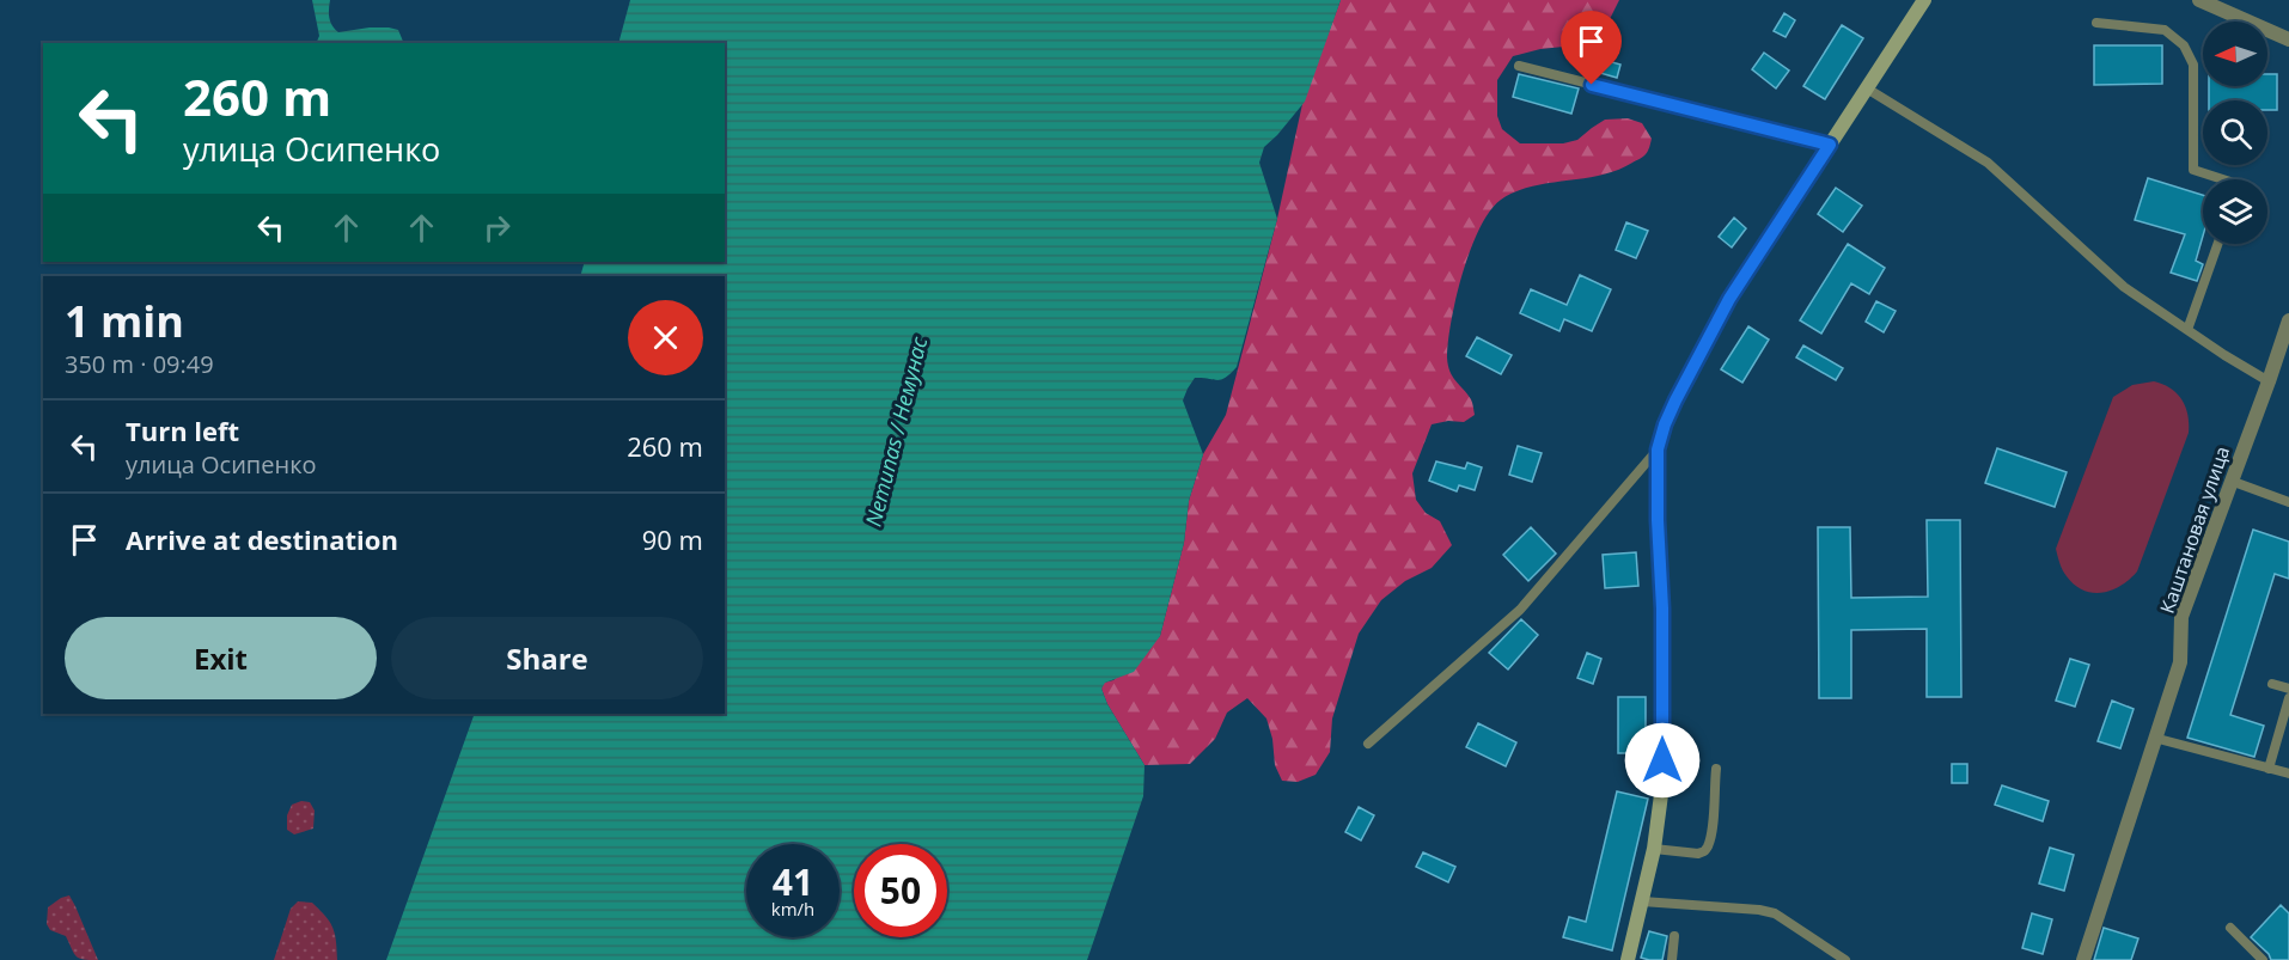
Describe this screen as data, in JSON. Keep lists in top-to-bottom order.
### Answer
{
  "streets": {
    "street": ["Каштановая улица"]
  },
  "water": ["Nemunas / Немунас"],
  "north": "left",
  "page": {
    "turn": ["260 m", "улица Осипенко"],
    "heading": ["1 min", "350 m · 09:49"],
    "list": [
      {
        "name": "Turn left",
        "note": "улица Осипенко",
        "value": "260 m"
      },
      {
        "name": "Arrive at destination",
        "value": "90 m"
      }
    ],
    "buttons": ["Exit", "Share"],
    "speed": "41 km/h",
    "limit": "50"
  }
}
